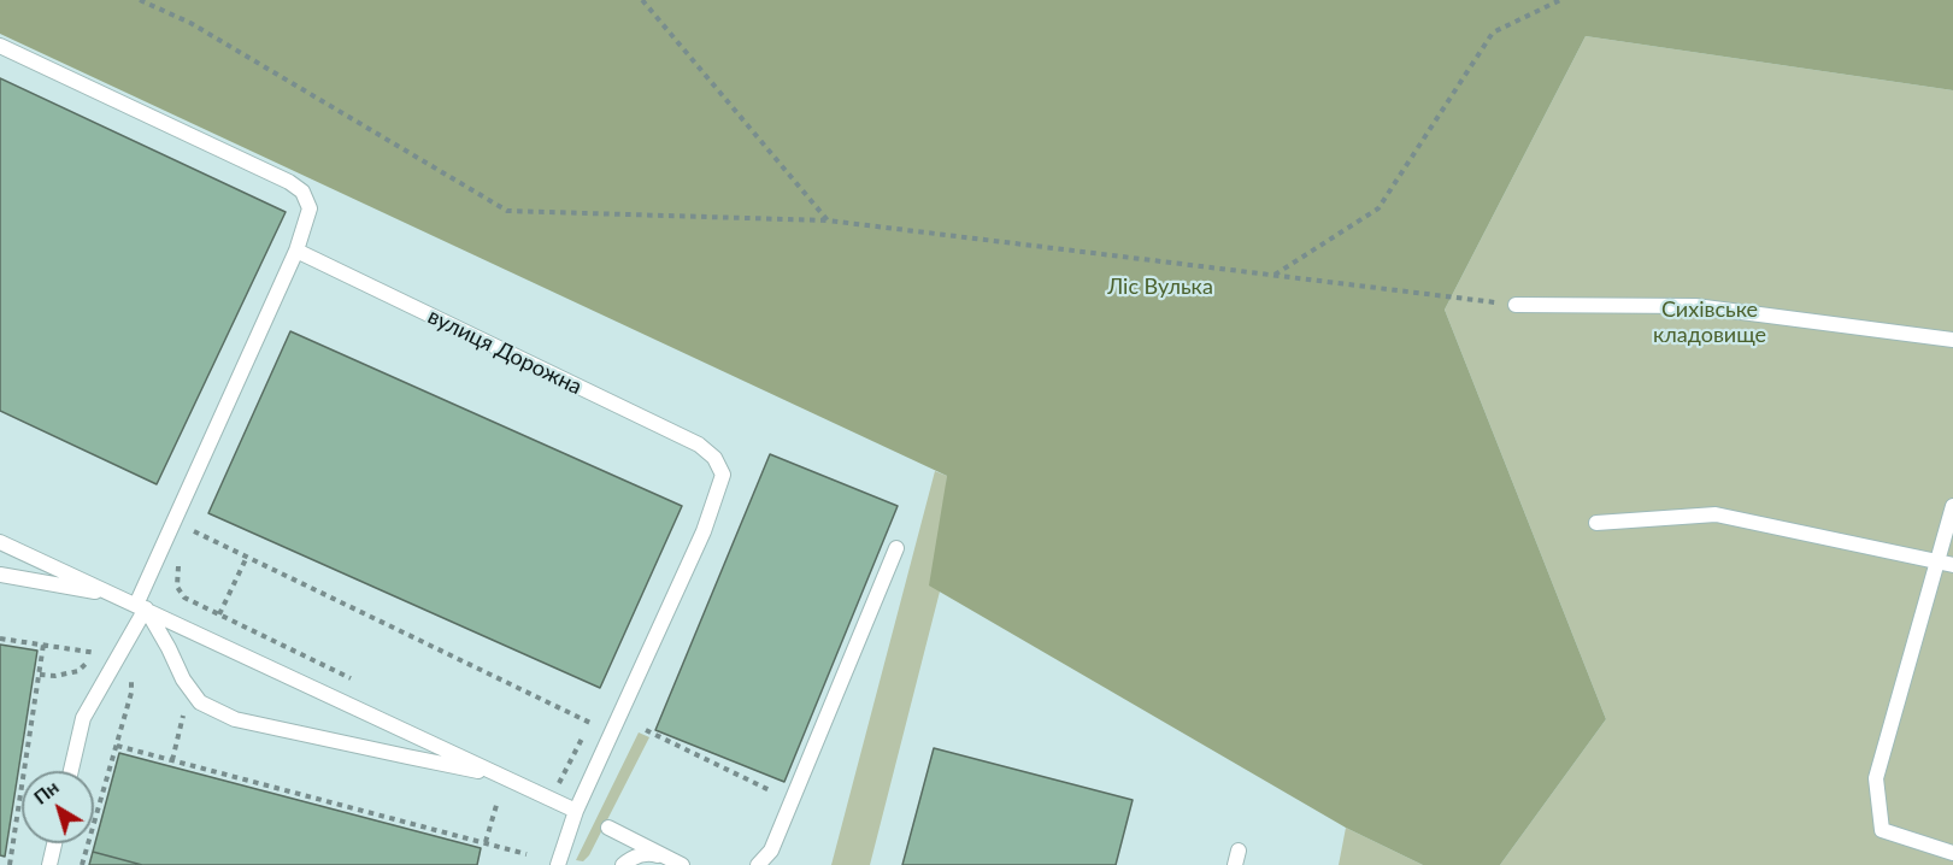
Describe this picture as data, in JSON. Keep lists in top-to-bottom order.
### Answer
{
  "streets": {
    "lane": ["вулиця Дорожна"]
  },
  "parks": ["Ліс Вулька", "Сихівське кладовище"],
  "north": "top left"
}
